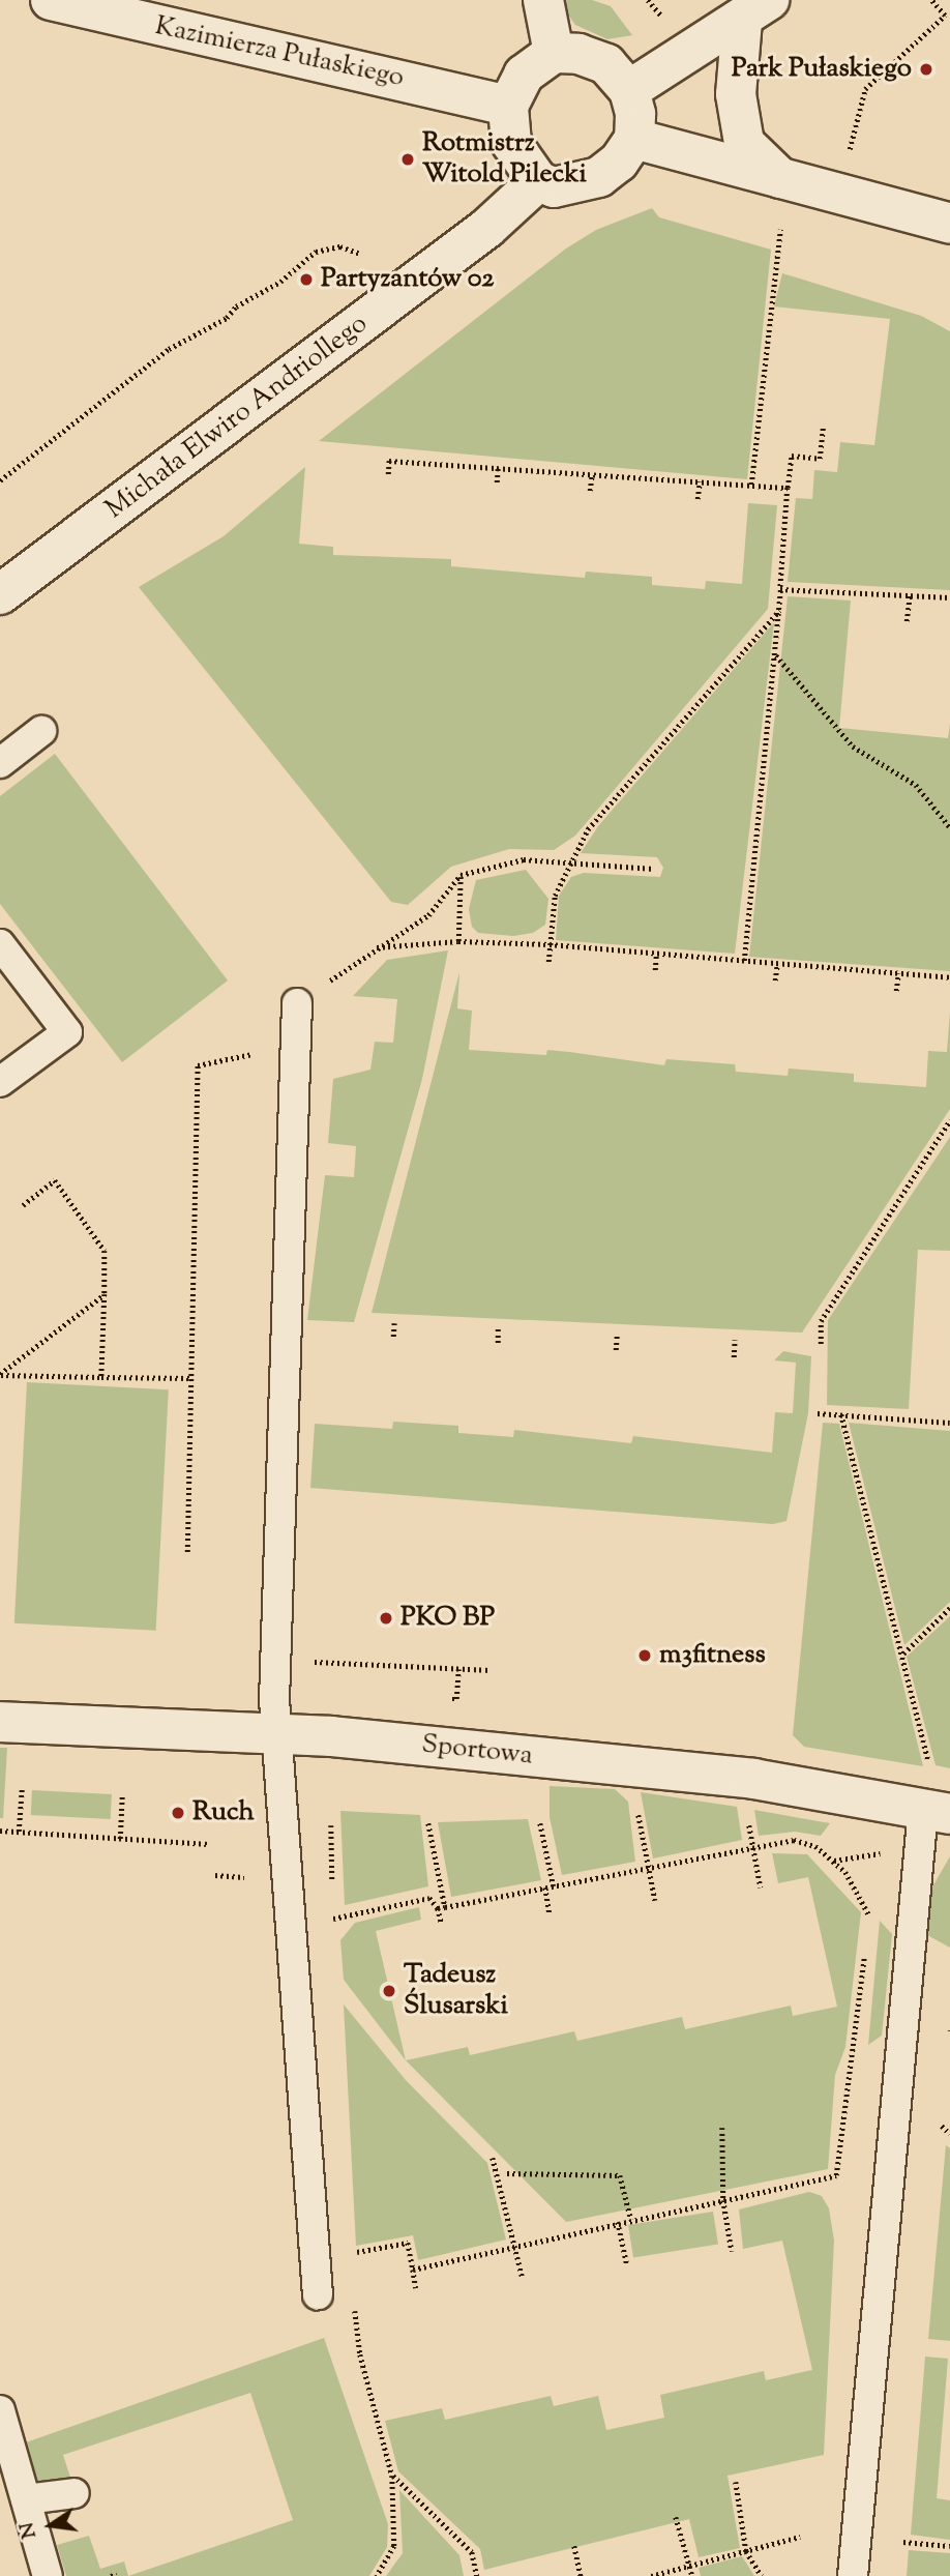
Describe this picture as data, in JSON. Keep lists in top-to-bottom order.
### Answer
{
  "streets": {
    "street": ["Kazimierza Pułaskiego", "Michała Elwiro Andriollego", "Sportowa"]
  },
  "crossings": [
    ["Kazimierza Pułaskiego", "Michała Elwiro Andriollego"]
  ],
  "places": [
    "Park Pułaskiego",
    "Rotmistrz Witold Pilecki",
    "Partyzantów 02",
    "PKO BP",
    "m3fitness",
    "Ruch",
    "Tadeusz Ślusarski"
  ],
  "north": "left"
}
